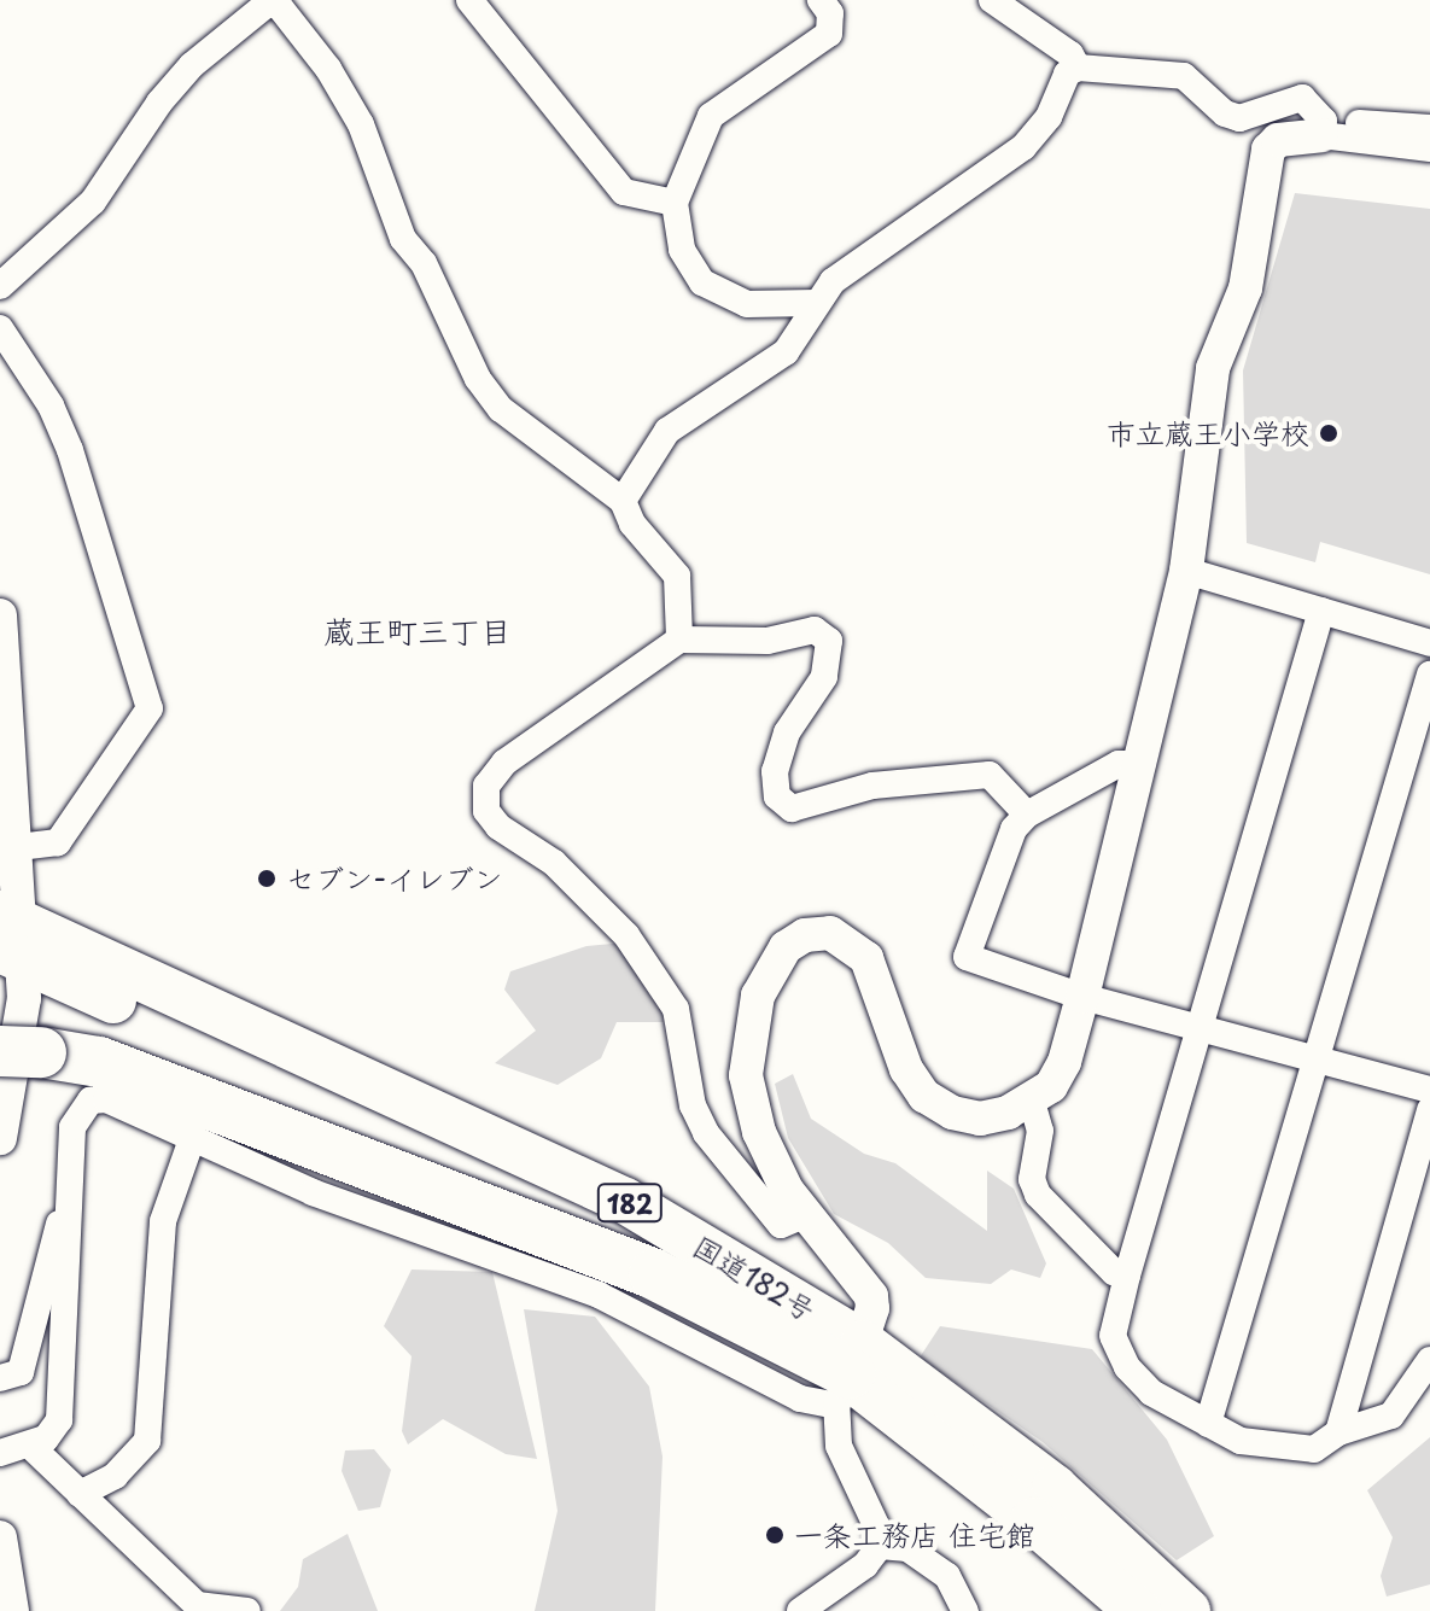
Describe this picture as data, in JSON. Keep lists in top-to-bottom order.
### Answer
{
  "streets": {
    "highway": ["182", "国道182号"]
  },
  "districts": ["蔵王町三丁目"],
  "places": ["市立蔵王小学校", "セブン-イレブン", "一条工務店 住宅館"]
}
